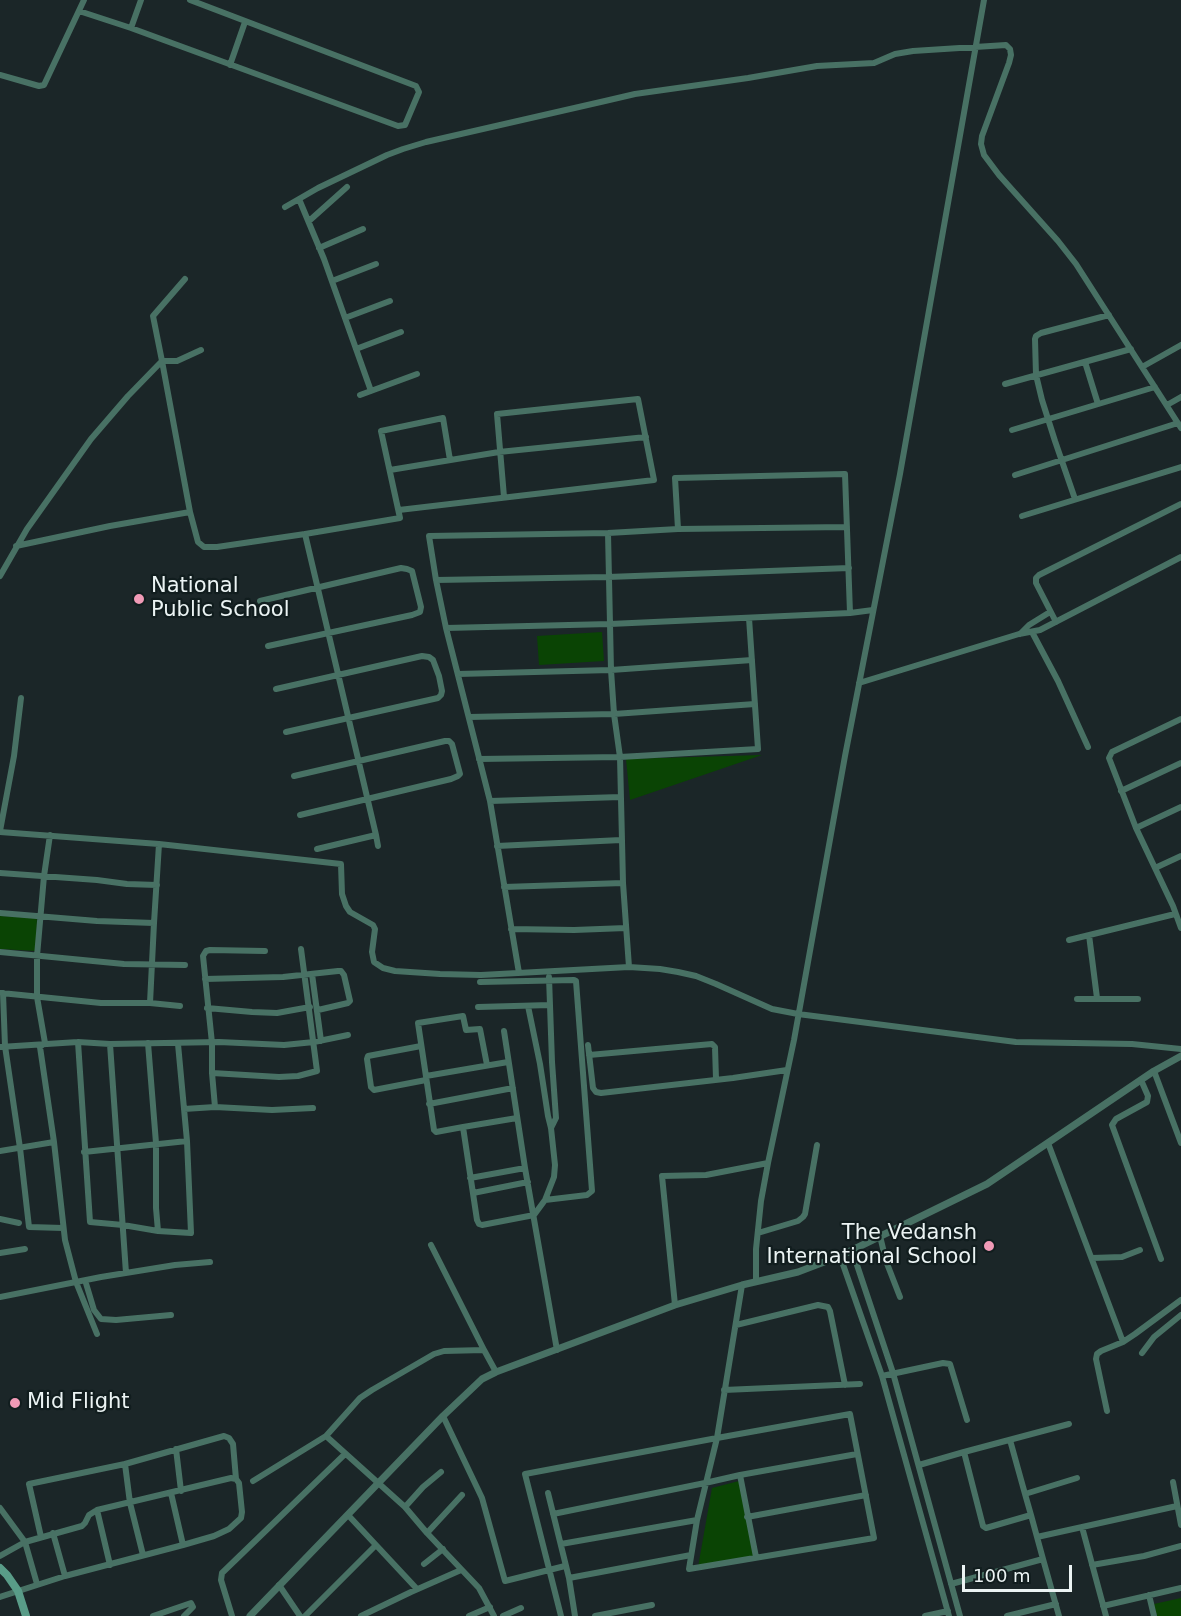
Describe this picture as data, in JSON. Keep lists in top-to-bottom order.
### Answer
{
  "places": ["National Public School", "The Vedansh International School", "Mid Flight"],
  "scale_bar": "100 m"
}
